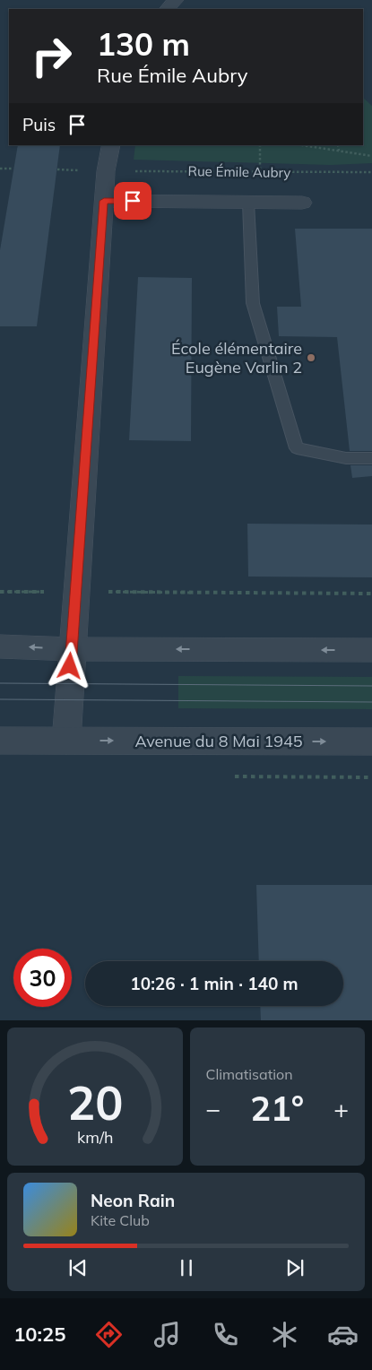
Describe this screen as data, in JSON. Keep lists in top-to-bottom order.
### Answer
{
  "streets": {
    "street": ["Rue Émile Aubry", "Avenue du 8 Mai 1945"]
  },
  "places": ["École élémentaire Eugène Varlin 2"],
  "page": {
    "turn": ["130 m", "Rue Émile Aubry"],
    "then": "Puis",
    "limit": "30",
    "trip": "10:26 · 1 min · 140 m",
    "tile": "Climatisation",
    "heat": ["−", "21°", "+"],
    "song": ["Neon Rain", "Kite Club"],
    "tabs": "10:25",
    "gauge": ["20", "km/h"]
  }
}
